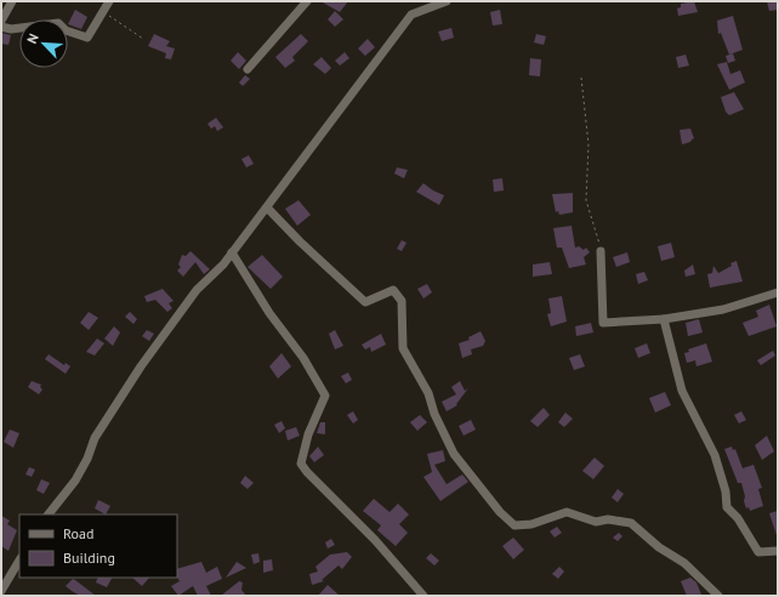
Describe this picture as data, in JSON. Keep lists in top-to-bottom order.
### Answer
{
  "legend": ["Road", "Building"],
  "north": "top left"
}
